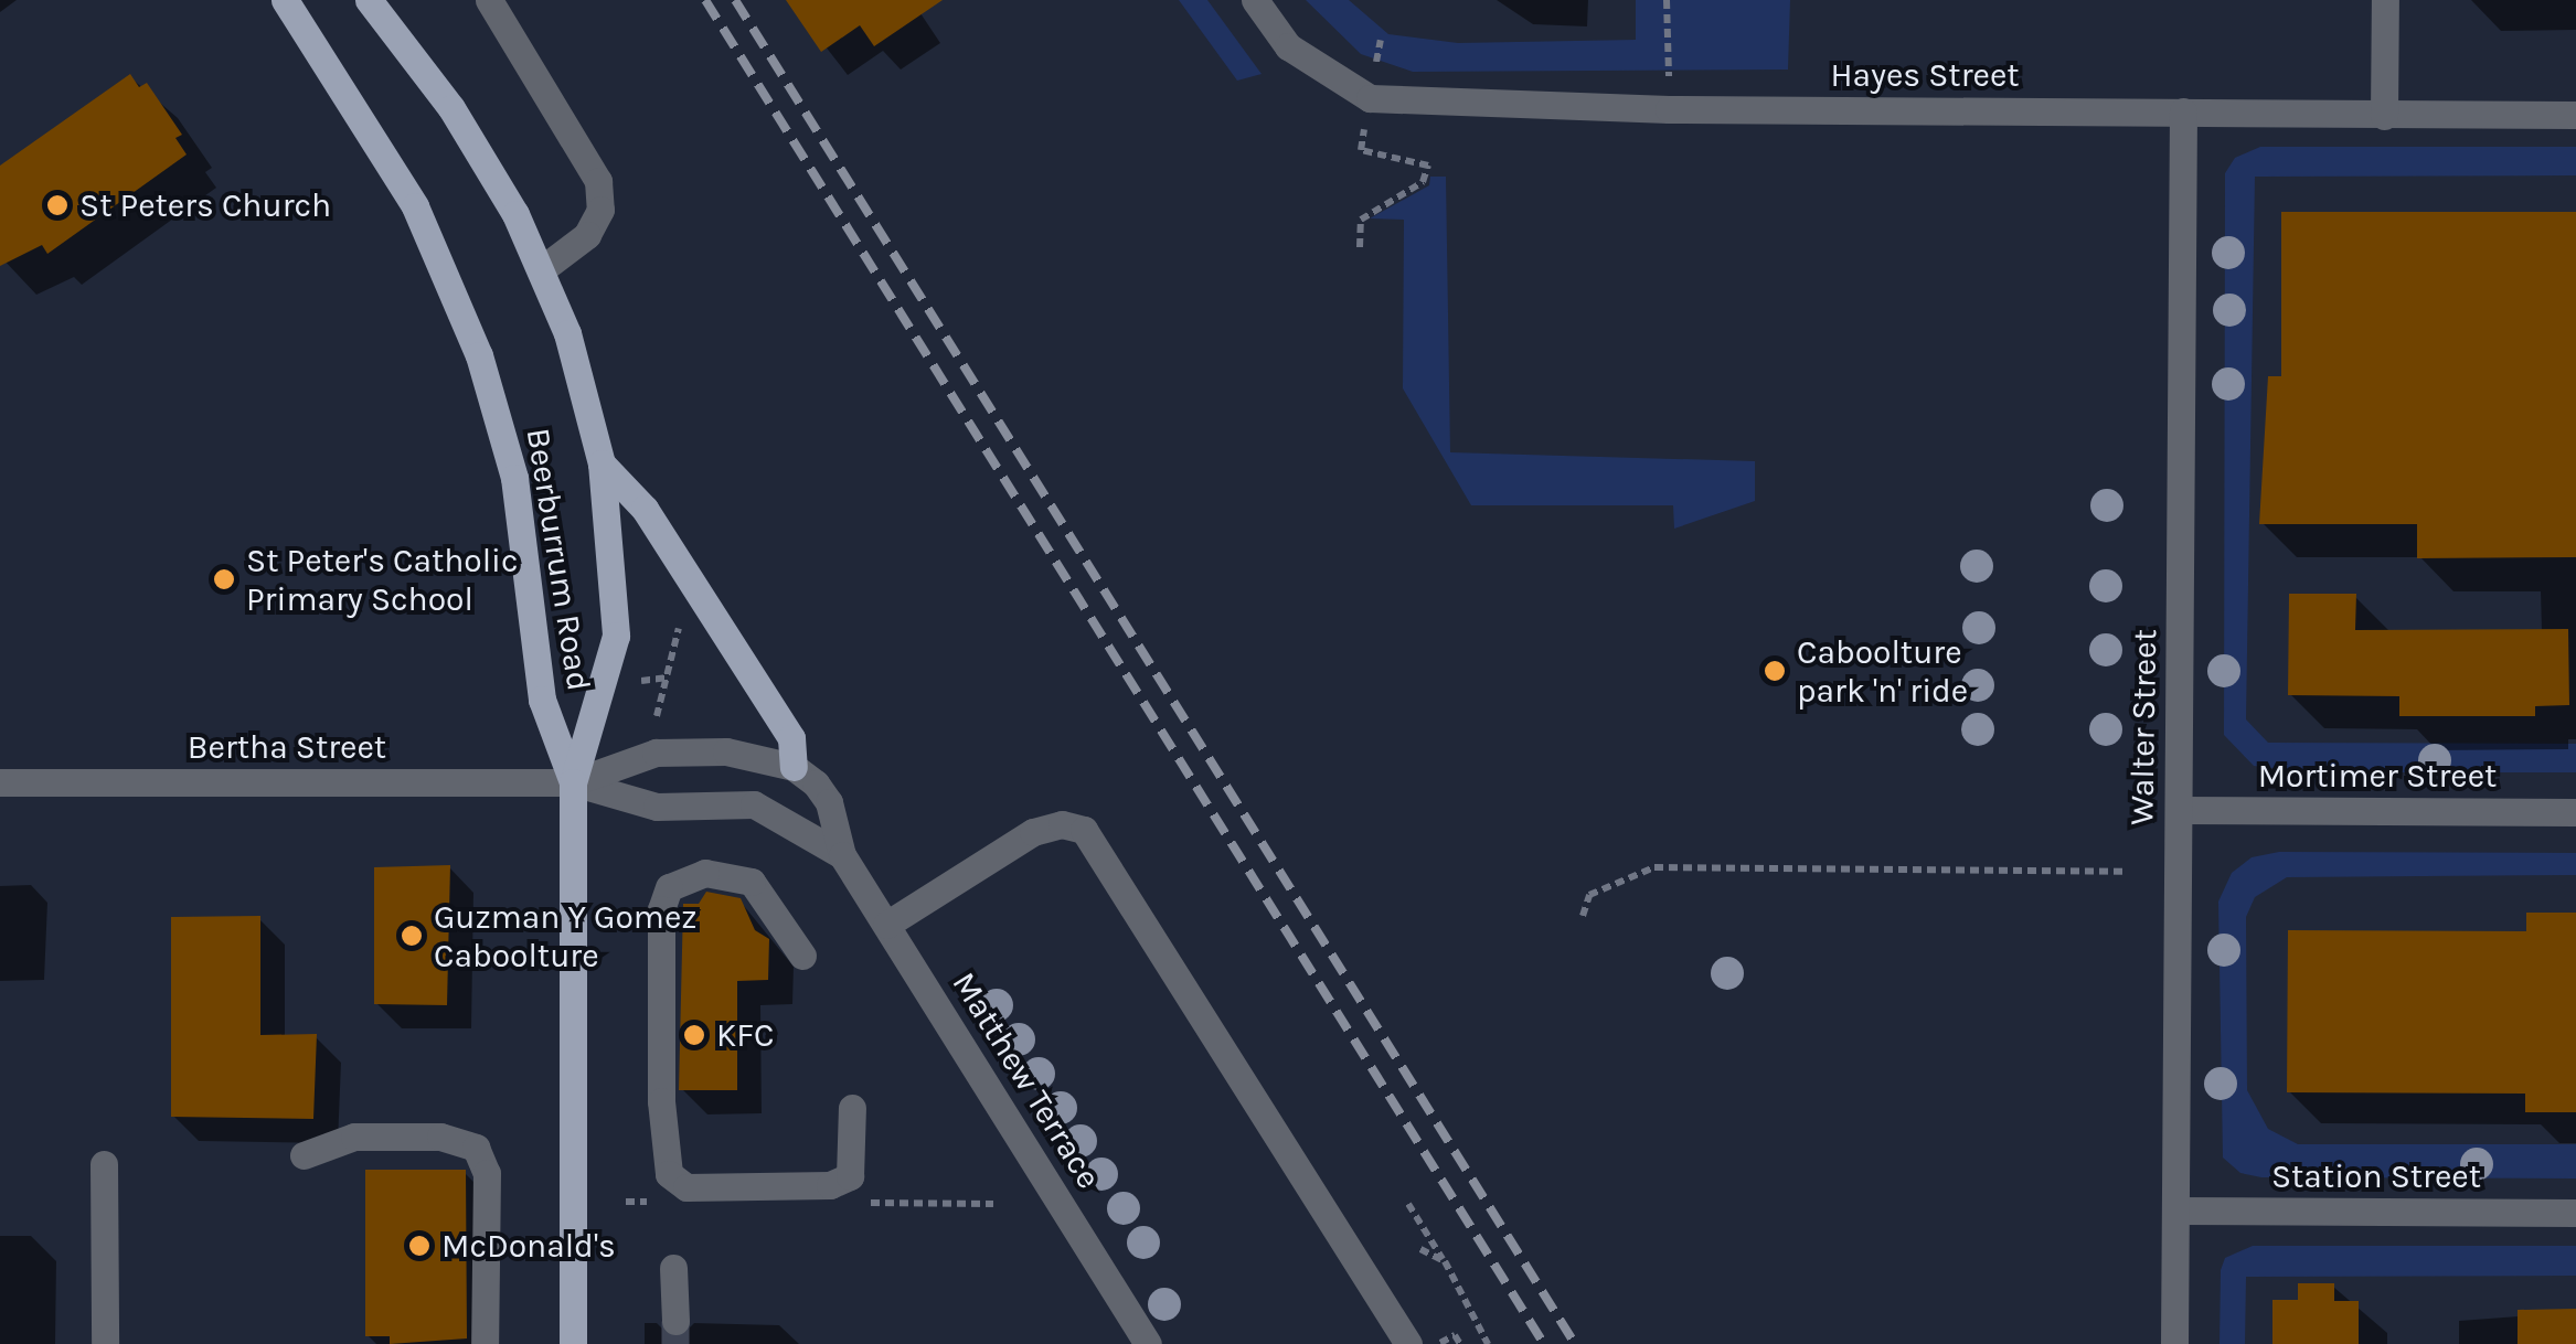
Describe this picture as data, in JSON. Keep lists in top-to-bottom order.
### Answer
{
  "streets": {
    "main road": ["Beerburrum Road"],
    "street": [
      "Hayes Street",
      "Walter Street",
      "Bertha Street",
      "Mortimer Street",
      "Matthew Terrace",
      "Station Street"
    ]
  },
  "crossings": [
    ["Hayes Street", "Walter Street"],
    ["Beerburrum Road", "Bertha Street"],
    ["Beerburrum Road", "Matthew Terrace"],
    ["Walter Street", "Mortimer Street"],
    ["Walter Street", "Station Street"],
    ["Bertha Street", "Matthew Terrace"]
  ],
  "places": [
    "St Peters Church",
    "St Peter's Catholic Primary School",
    "Caboolture park 'n' ride",
    "Guzman Y Gomez Caboolture",
    "KFC",
    "McDonald's"
  ]
}
